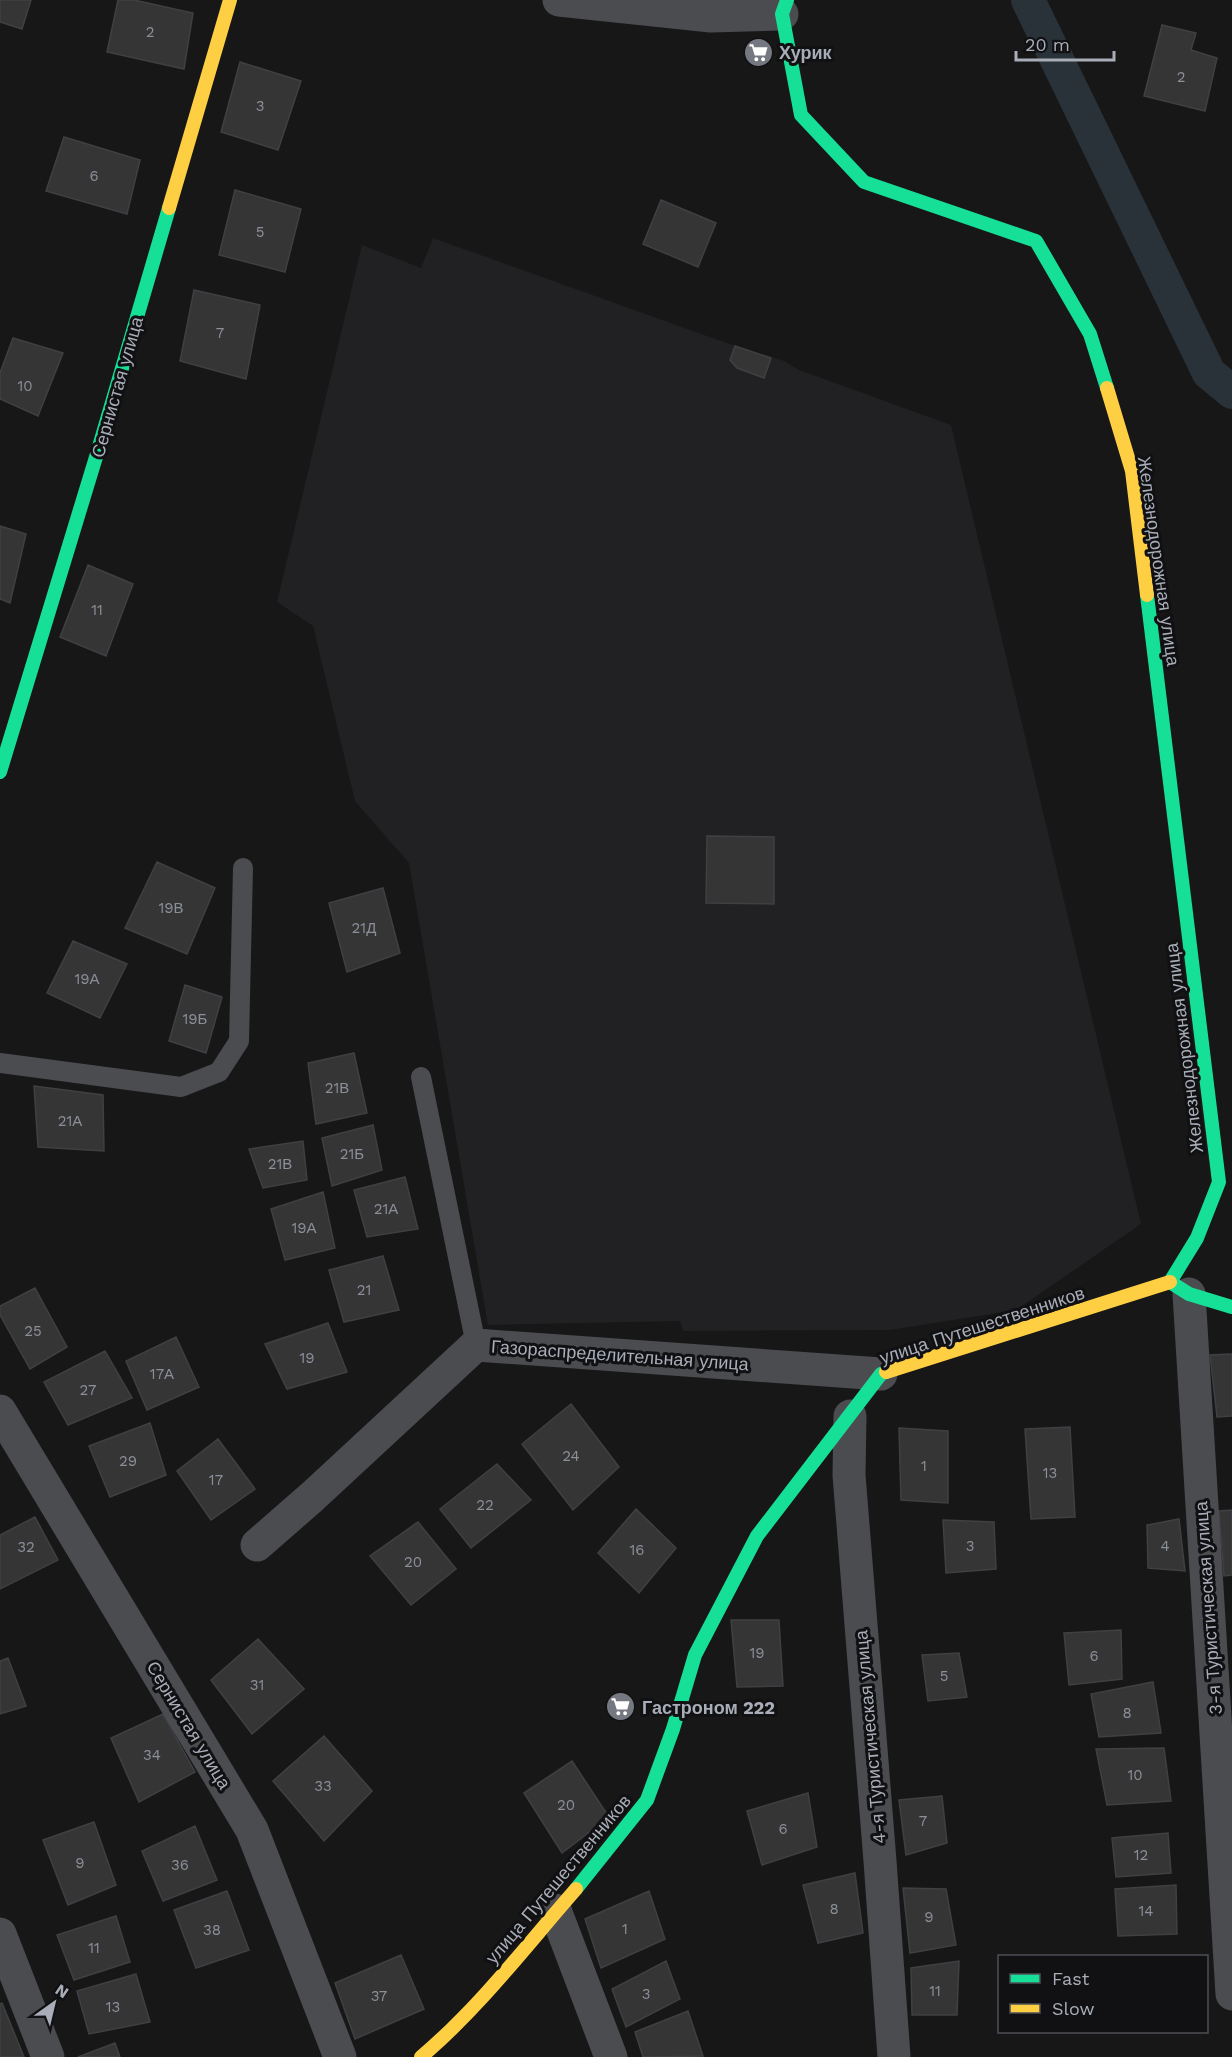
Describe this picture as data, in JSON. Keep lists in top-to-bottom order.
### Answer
{
  "streets": {
    "street": [
      "Сернистая улица",
      "Железнодорожная улица",
      "улица Путешественников",
      "Газораспределительная улица",
      "3-я Туристическая улица",
      "4-я Туристическая улица"
    ]
  },
  "crossings": [
    ["Железнодорожная улица", "улица Путешественников"],
    ["Железнодорожная улица", "3-я Туристическая улица"],
    ["улица Путешественников", "Газораспределительная улица"],
    ["улица Путешественников", "3-я Туристическая улица"],
    ["улица Путешественников", "4-я Туристическая улица"]
  ],
  "places": {
    "supermarket": ["Хурик", "Гастроном 222"]
  },
  "house_numbers": [
    "2",
    "2",
    "3",
    "6",
    "5",
    "7",
    "10",
    "11",
    "19В",
    "21Д",
    "19А",
    "19Б",
    "21В",
    "21А",
    "21Б",
    "21В",
    "21А",
    "19А",
    "21",
    "25",
    "19",
    "17А",
    "27",
    "24",
    "29",
    "1",
    "13",
    "17",
    "22",
    "3",
    "4",
    "32",
    "16",
    "20",
    "19",
    "6",
    "5",
    "31",
    "8",
    "34",
    "10",
    "33",
    "20",
    "7",
    "6",
    "12",
    "9",
    "36",
    "8",
    "14",
    "9",
    "1",
    "38",
    "11",
    "11",
    "3",
    "37",
    "13"
  ],
  "legend": ["Fast", "Slow"],
  "scale_bar": "20 m",
  "north": "top right"
}
